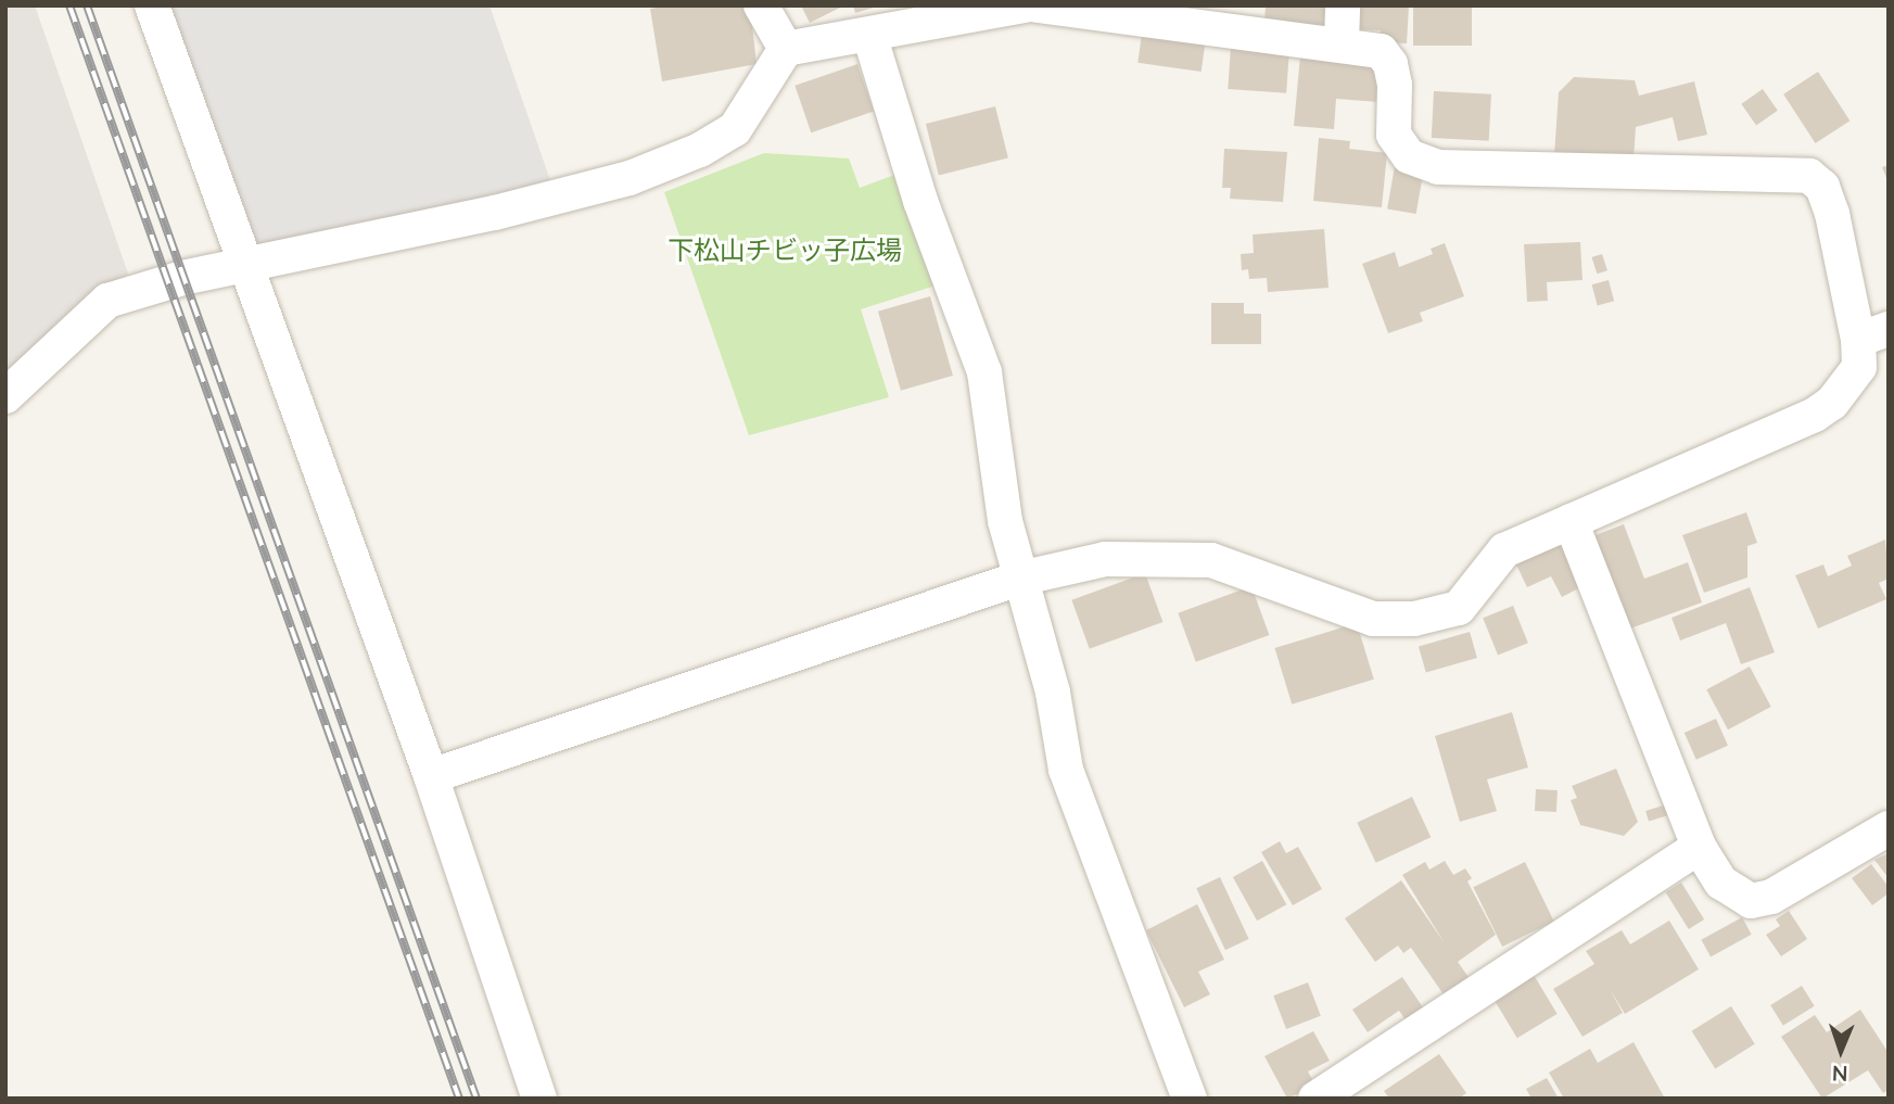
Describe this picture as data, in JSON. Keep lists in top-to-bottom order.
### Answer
{
  "parks": ["下松山チビッ子広場"],
  "north": "bottom"
}
